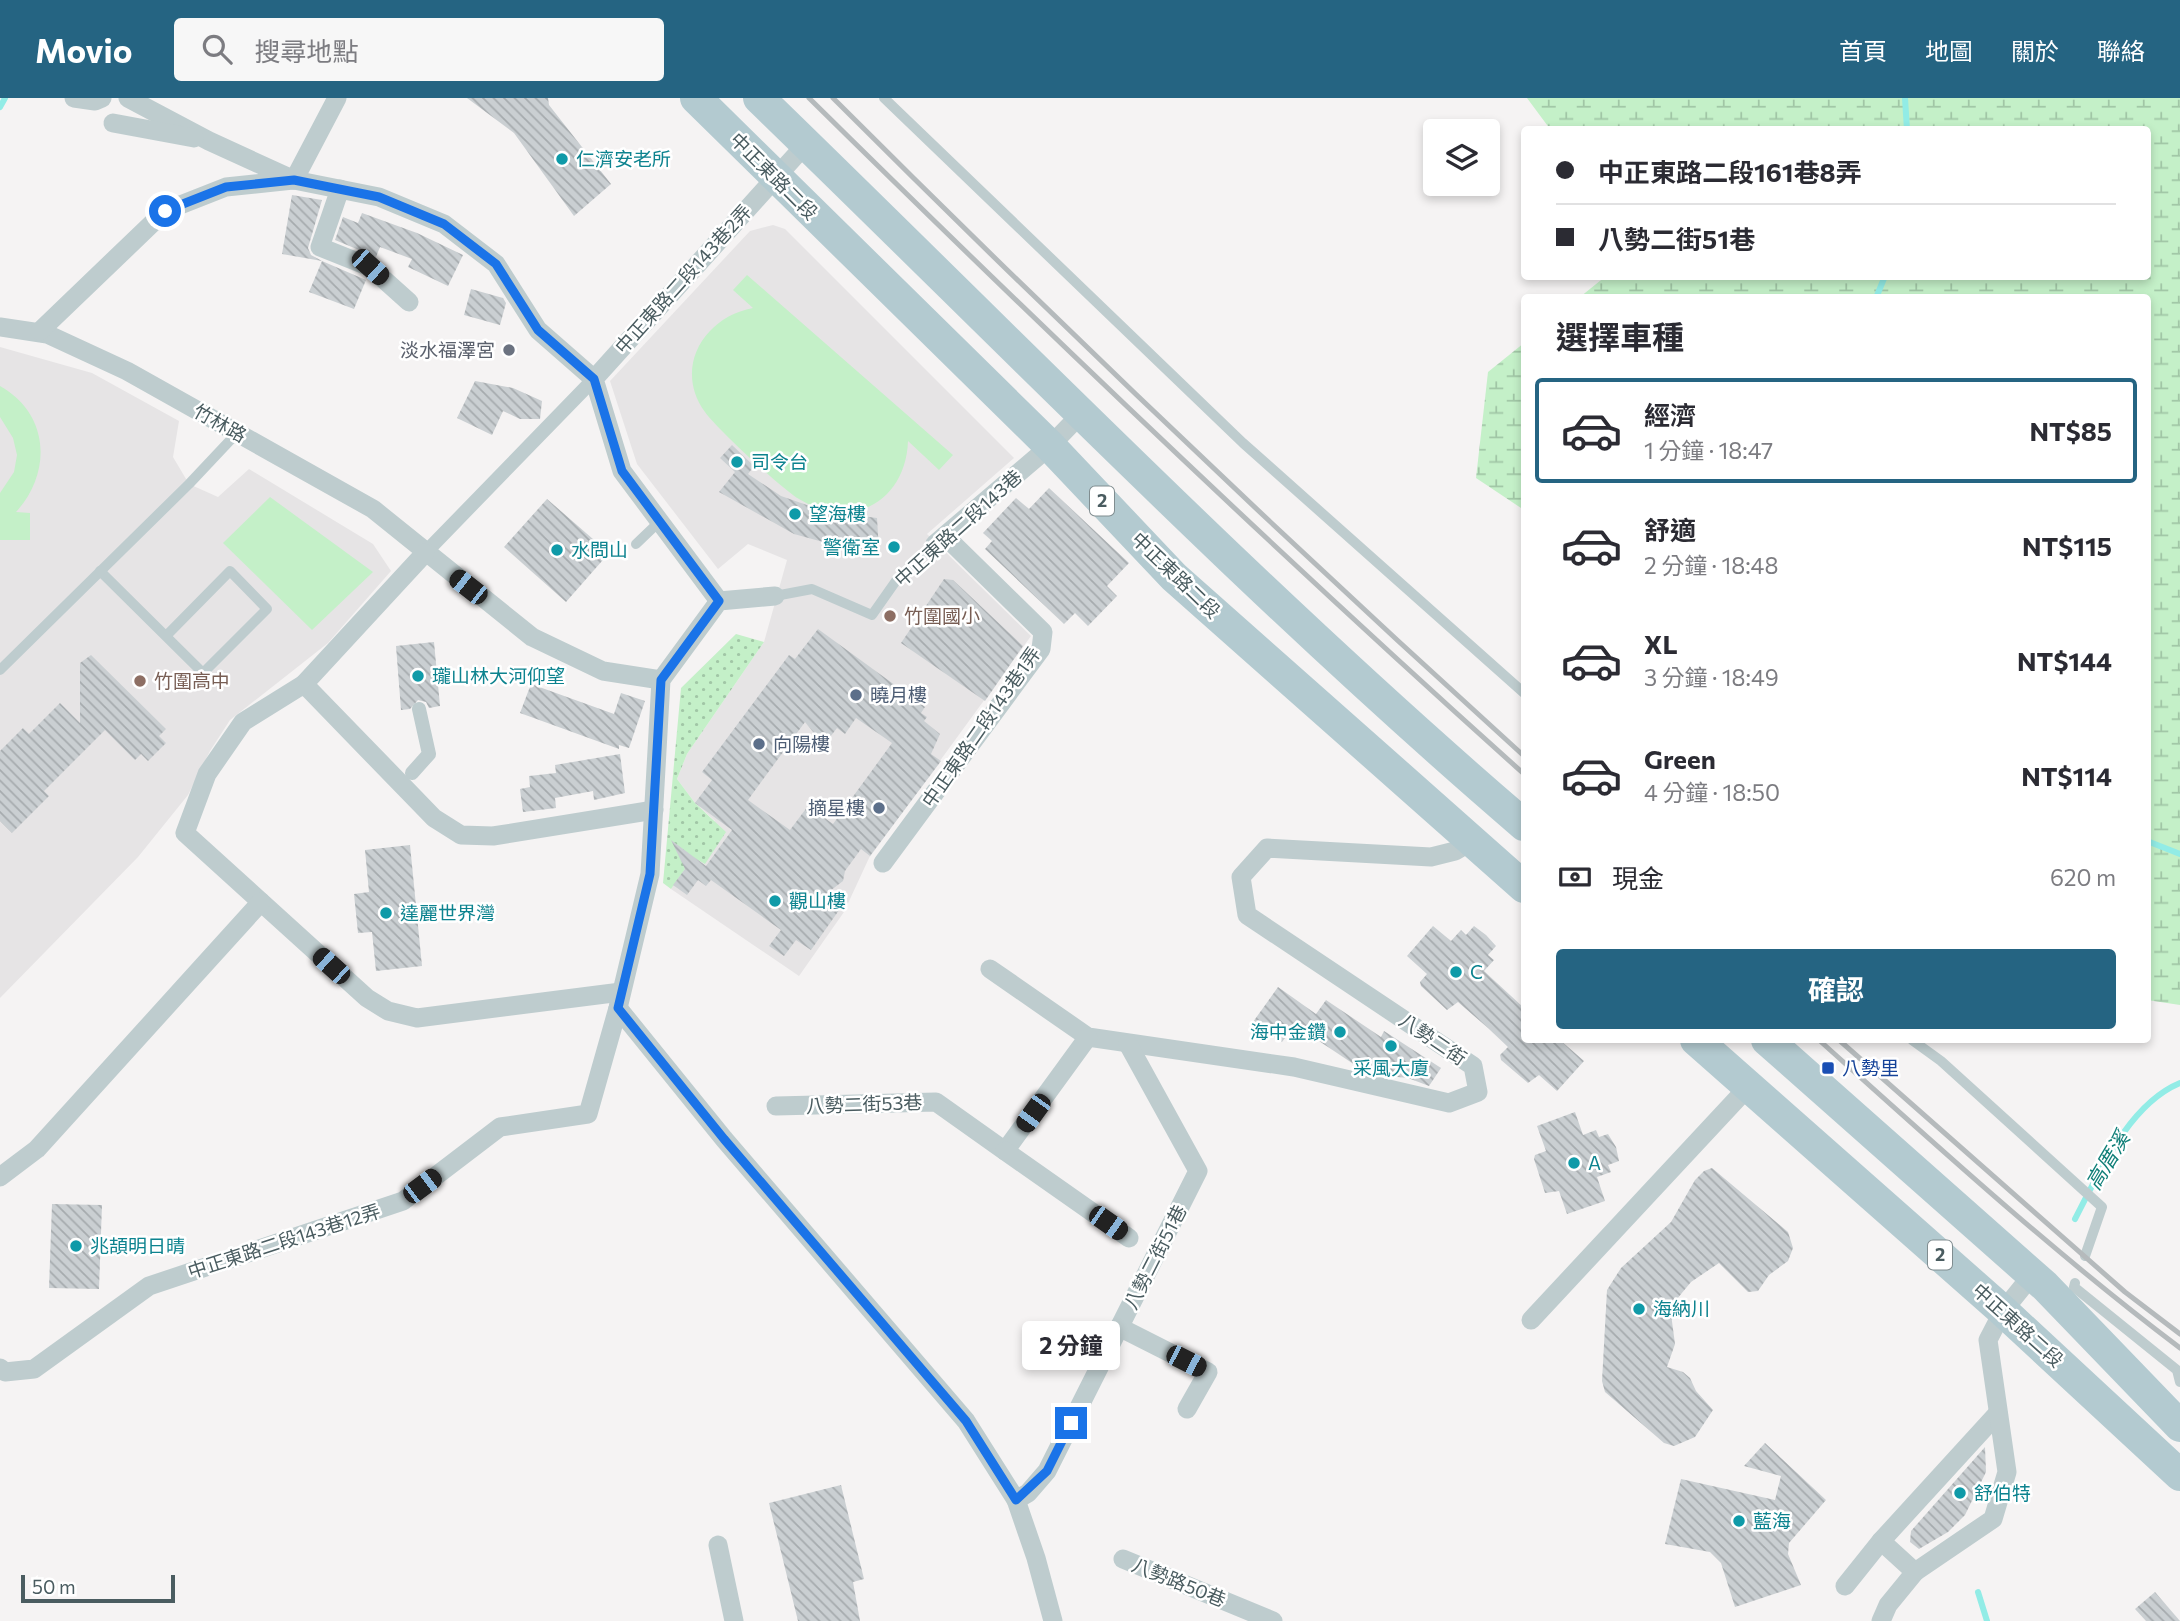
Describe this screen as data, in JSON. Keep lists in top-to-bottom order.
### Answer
{
  "streets": {
    "main road": ["中正東路二段", "2"],
    "street": [
      "中正東路二段143巷2弄",
      "竹林路",
      "中正東路二段143巷",
      "中正東路二段143巷1弄",
      "八勢二街",
      "八勢二街53巷",
      "中正東路二段143巷12弄",
      "八勢二街51巷",
      "八勢路50巷"
    ]
  },
  "crossings": [
    ["中正東路二段", "中正東路二段143巷2弄"],
    ["中正東路二段", "中正東路二段143巷"],
    ["中正東路二段", "八勢二街"],
    ["中正東路二段143巷2弄", "2"],
    ["2", "中正東路二段143巷"],
    ["中正東路二段143巷", "中正東路二段143巷1弄"],
    ["八勢二街", "八勢二街51巷"]
  ],
  "water": ["高厝溪"],
  "places": {
    "other": [
      "仁濟安老所",
      "淡水福澤宮",
      "司令台",
      "望海樓",
      "警衛室",
      "水問山",
      "竹圍國小",
      "瓏山林大河仰望",
      "竹圍高中",
      "曉月樓",
      "向陽樓",
      "摘星樓",
      "觀山樓",
      "達麗世界灣",
      "C",
      "海中金鑽",
      "采風大廈",
      "A",
      "兆頡明日晴",
      "海納川",
      "舒伯特",
      "藍海"
    ],
    "transit": ["八勢里"]
  },
  "scale_bar": "50 m",
  "page": {
    "header": "Movio",
    "search": "搜尋地點",
    "nav": [
      "首頁",
      "地圖",
      "關於",
      "聯絡"
    ],
    "banner": ["中正東路二段161巷8弄", "八勢二街51巷"],
    "heading": "選擇車種",
    "list": [
      {
        "name": "經濟",
        "note": "1 分鐘 · 18:47",
        "value": "NT$85"
      },
      {
        "name": "舒適",
        "note": "2 分鐘 · 18:48",
        "value": "NT$115"
      },
      {
        "name": "XL",
        "note": "3 分鐘 · 18:49",
        "value": "NT$144"
      },
      {
        "name": "Green",
        "note": "4 分鐘 · 18:50",
        "value": "NT$114"
      }
    ],
    "pay": ["現金", "620 m"],
    "buttons": "確認",
    "bubble": "2 分鐘",
    "scale": "50 m"
  }
}
